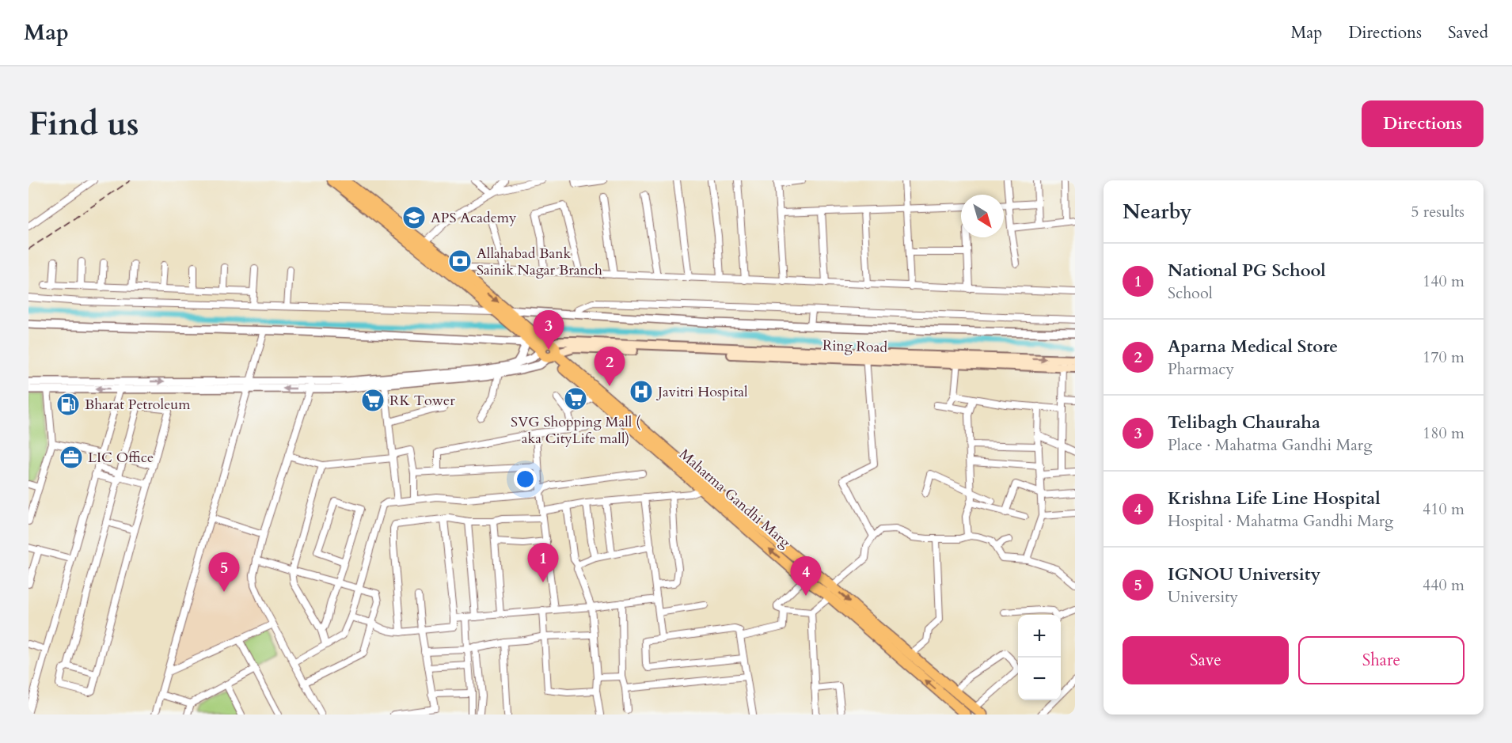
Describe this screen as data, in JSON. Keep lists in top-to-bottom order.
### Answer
{
  "streets": {
    "main road": ["Ring Road", "Mahatma Gandhi Marg"]
  },
  "crossings": [
    ["Ring Road", "Mahatma Gandhi Marg"]
  ],
  "places": {
    "school or university": ["APS Academy"],
    "bank": ["Allahabad Bank Sainik Nagar Branch"],
    "hospital": ["Javitri Hospital"],
    "supermarket": ["SVG Shopping Mall ( aka CityLife mall)", "RK Tower"],
    "fuel station": ["Bharat Petroleum"],
    "office": ["LIC Office"]
  },
  "north": "bottom right",
  "page": {
    "header": "Map",
    "nav": ["Map", "Directions", "Saved"],
    "buttons": [
      "Directions",
      ["Save", "Share"]
    ],
    "title": "Find us",
    "heading": ["Nearby", "5 results"],
    "list": [
      {
        "mark": "1",
        "name": "National PG School",
        "note": "School",
        "value": "140 m"
      },
      {
        "mark": "2",
        "name": "Aparna Medical Store",
        "note": "Pharmacy",
        "value": "170 m"
      },
      {
        "mark": "3",
        "name": "Telibagh Chauraha",
        "note": "Place · Mahatma Gandhi Marg",
        "value": "180 m"
      },
      {
        "mark": "4",
        "name": "Krishna Life Line Hospital",
        "note": "Hospital · Mahatma Gandhi Marg",
        "value": "410 m"
      },
      {
        "mark": "5",
        "name": "IGNOU University",
        "note": "University",
        "value": "440 m"
      }
    ],
    "pins": [
      "3",
      "2",
      "1",
      "5",
      "4"
    ],
    "map_buttons": ["+", "−"]
  }
}
